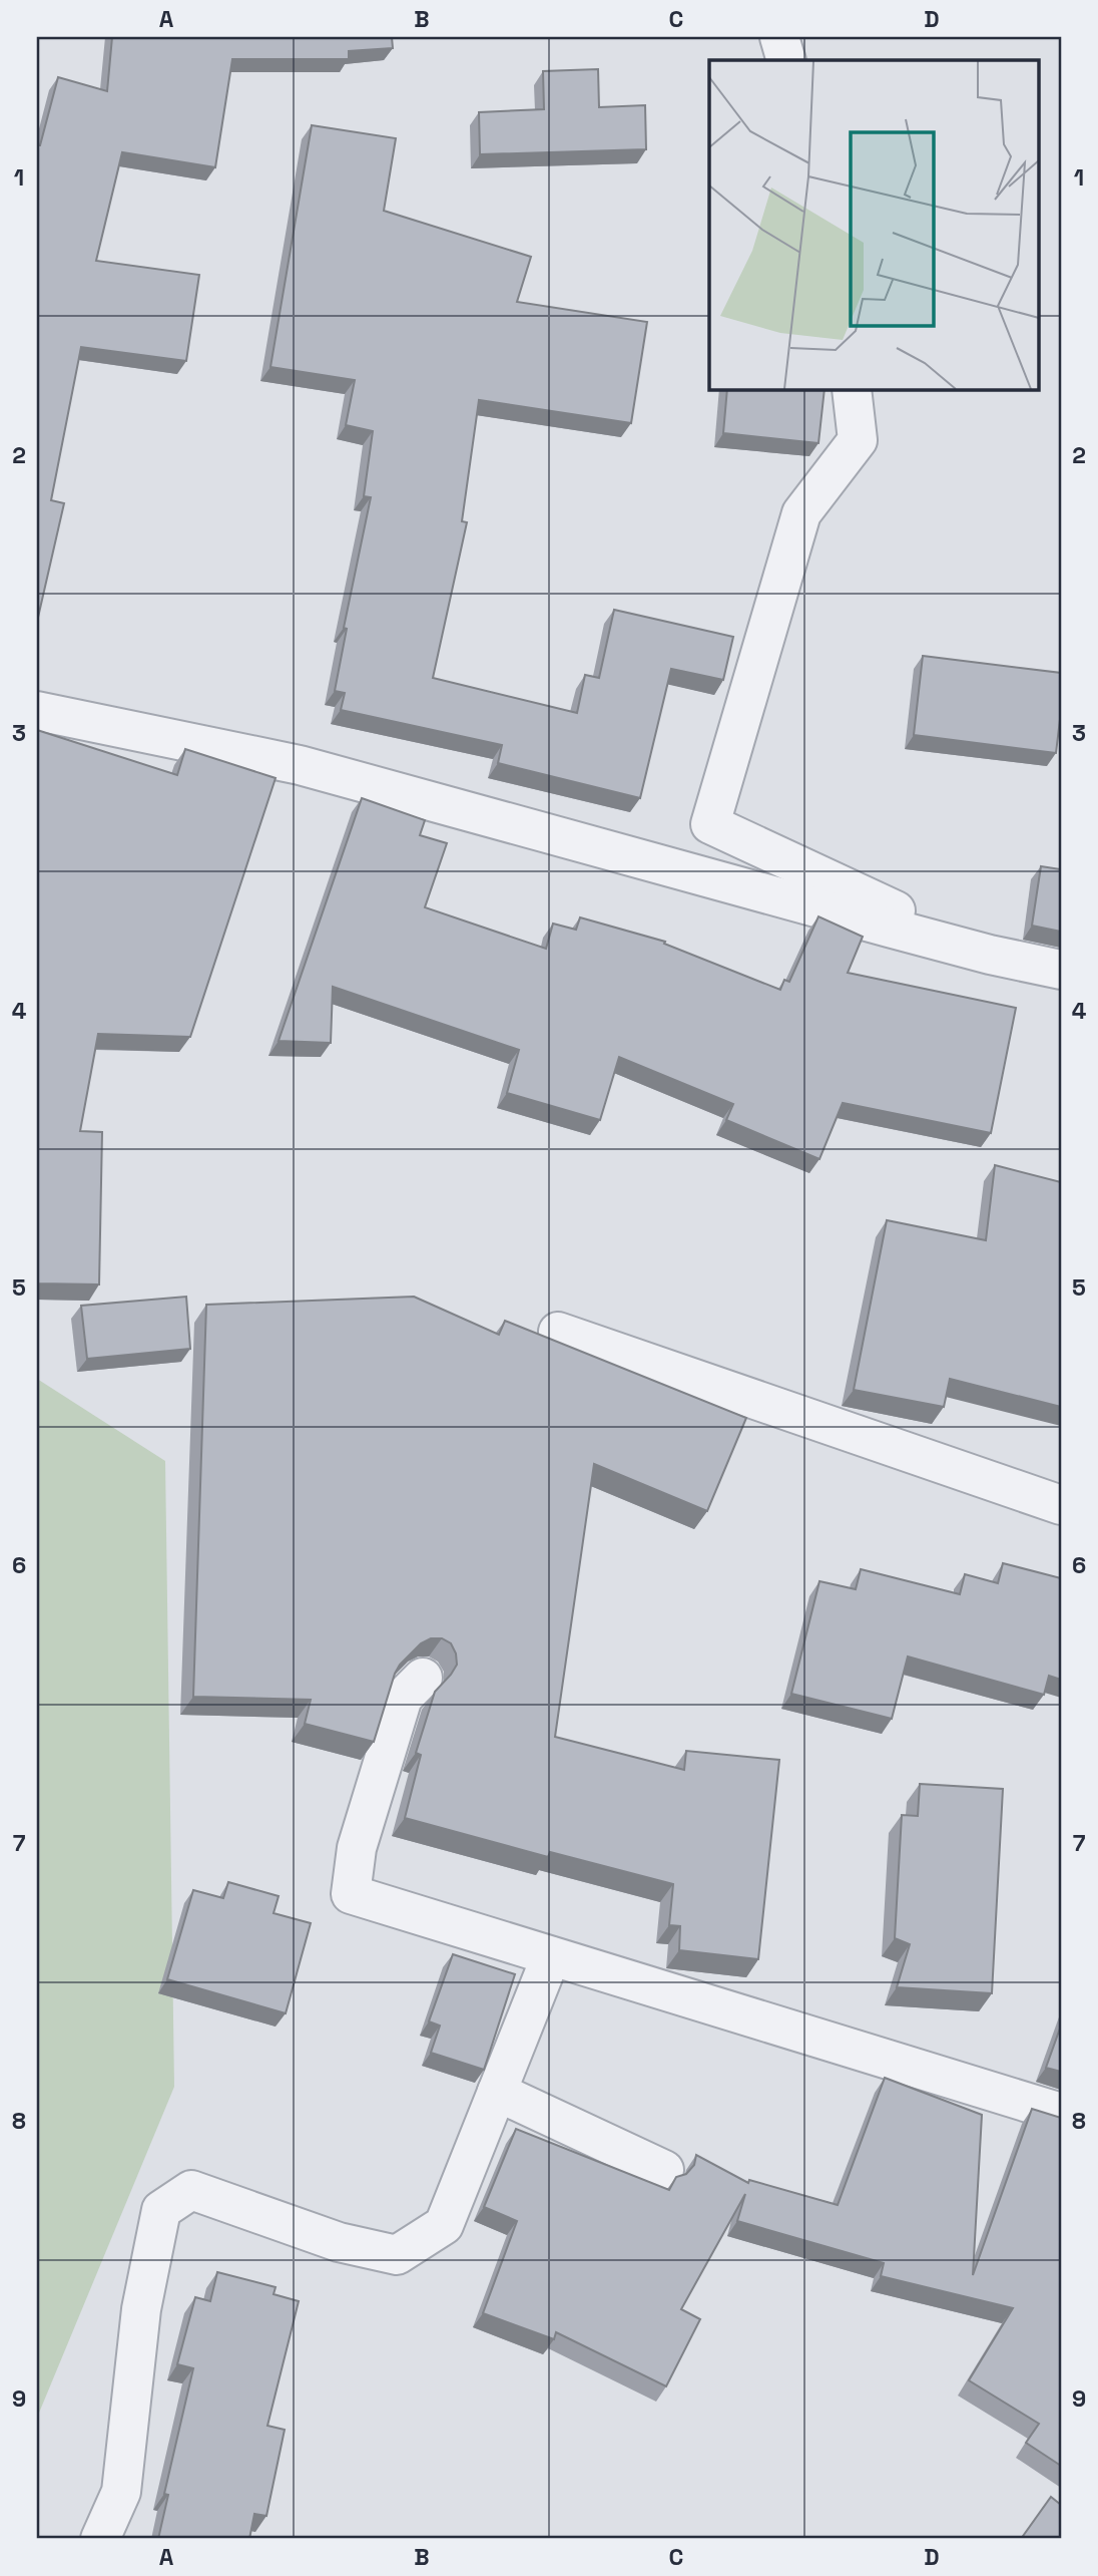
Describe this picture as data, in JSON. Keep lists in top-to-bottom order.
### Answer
{
  "grid": {
    "columns": [
      "A",
      "B",
      "C",
      "D"
    ],
    "rows": [
      "1",
      "2",
      "3",
      "4",
      "5",
      "6",
      "7",
      "8",
      "9"
    ]
  }
}
